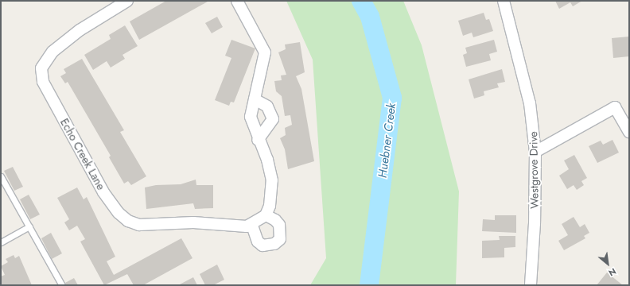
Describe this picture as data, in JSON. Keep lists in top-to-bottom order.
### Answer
{
  "streets": {
    "street": ["Echo Creek Lane", "Westgrove Drive"]
  },
  "water": ["Huebner Creek"],
  "north": "bottom right"
}
